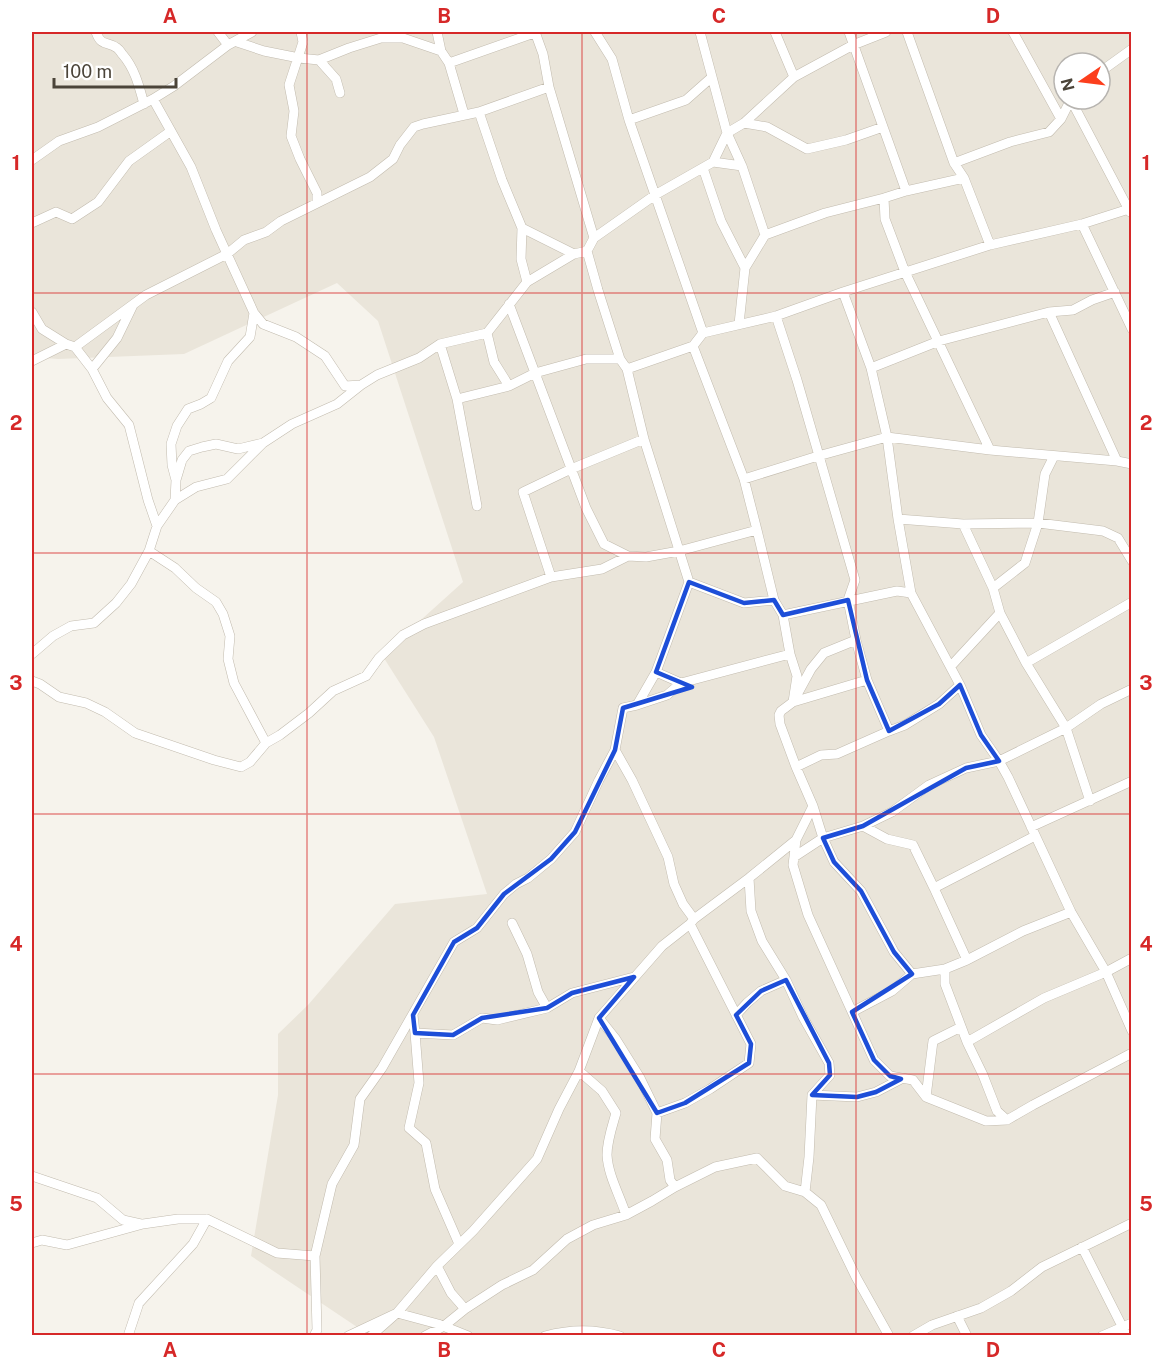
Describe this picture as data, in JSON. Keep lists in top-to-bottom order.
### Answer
{
  "scale_bar": "100 m",
  "north": "left",
  "grid": {
    "columns": [
      "A",
      "B",
      "C",
      "D"
    ],
    "rows": [
      "1",
      "2",
      "3",
      "4",
      "5"
    ]
  }
}
